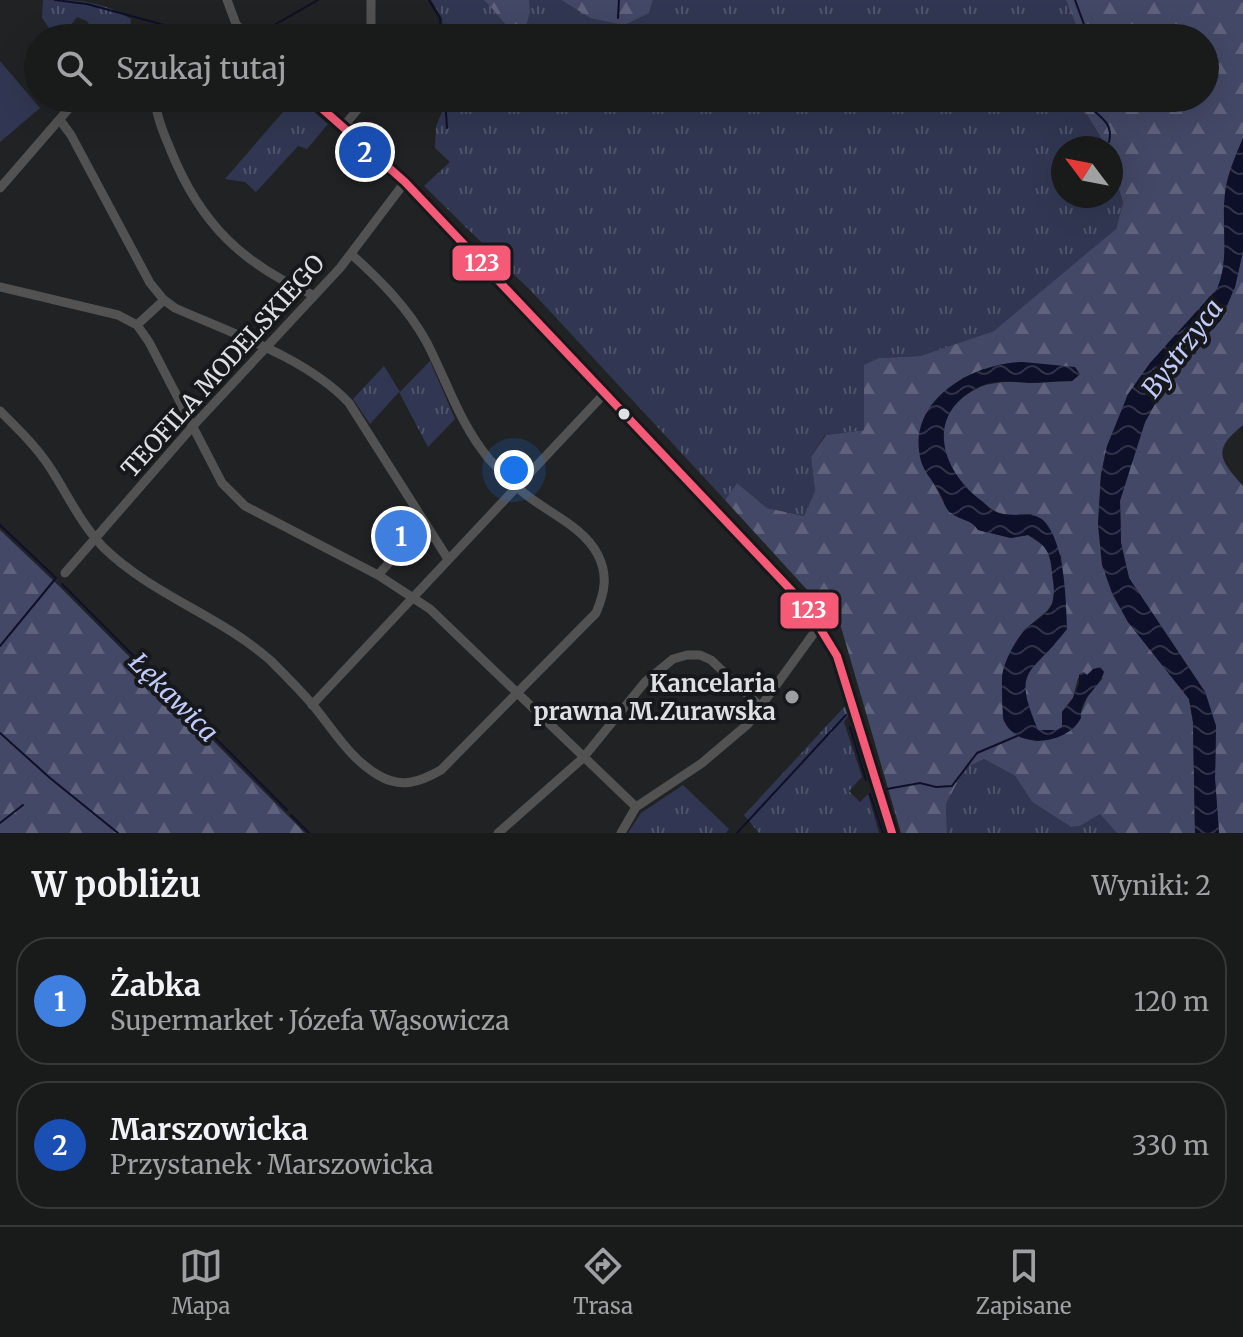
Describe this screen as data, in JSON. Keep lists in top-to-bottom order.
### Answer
{
  "streets": {
    "street": ["TEOFILA MODELSKIEGO"]
  },
  "water": ["Bystrzyca", "Łękawica"],
  "places": ["Kancelaria prawna M.Zurawska"],
  "lines": ["transit line 123"],
  "north": "top left",
  "page": {
    "search": "Szukaj tutaj",
    "pins": ["2", "1"],
    "heading": ["W pobliżu", "Wyniki: 2"],
    "list": [
      {
        "mark": "1",
        "name": "Żabka",
        "note": "Supermarket · Józefa Wąsowicza",
        "value": "120 m"
      },
      {
        "mark": "2",
        "name": "Marszowicka",
        "note": "Przystanek · Marszowicka",
        "value": "330 m"
      }
    ],
    "nav": ["Mapa", "Trasa", "Zapisane"]
  }
}
